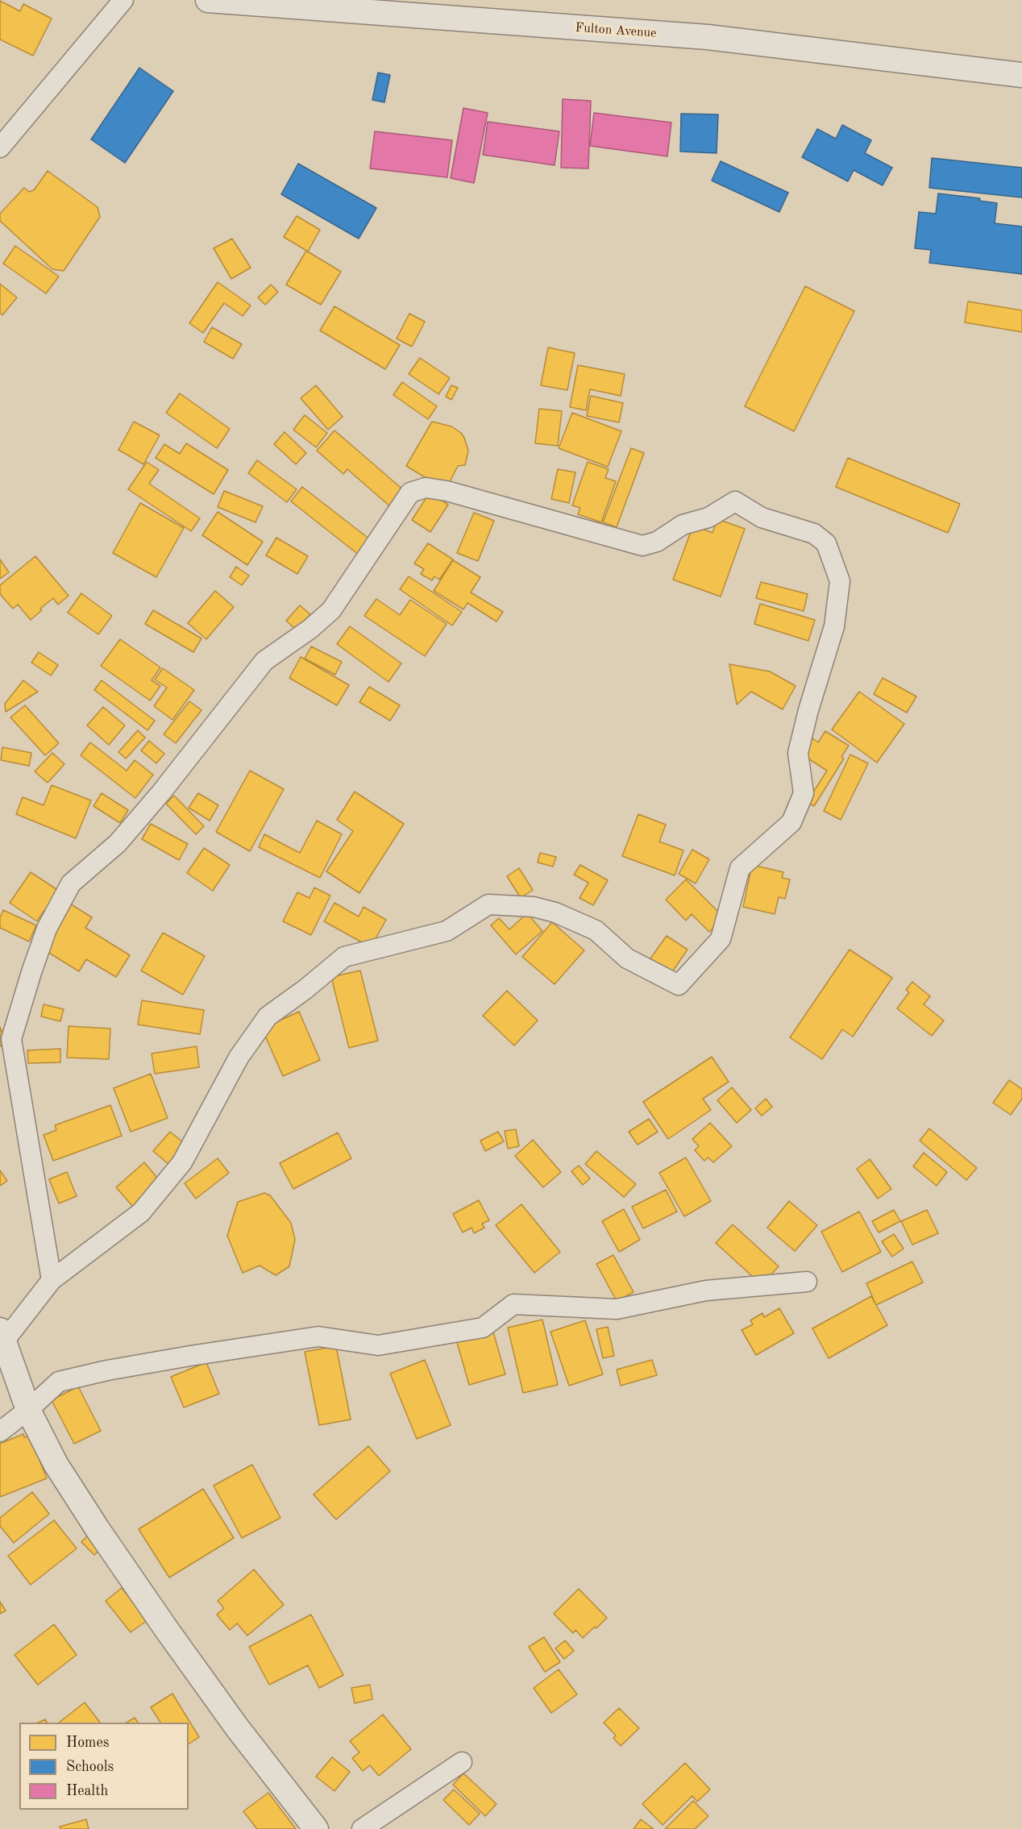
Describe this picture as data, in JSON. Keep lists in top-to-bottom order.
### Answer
{
  "streets": {
    "street": ["Fulton Avenue"]
  },
  "legend": ["Homes", "Schools", "Health"]
}
